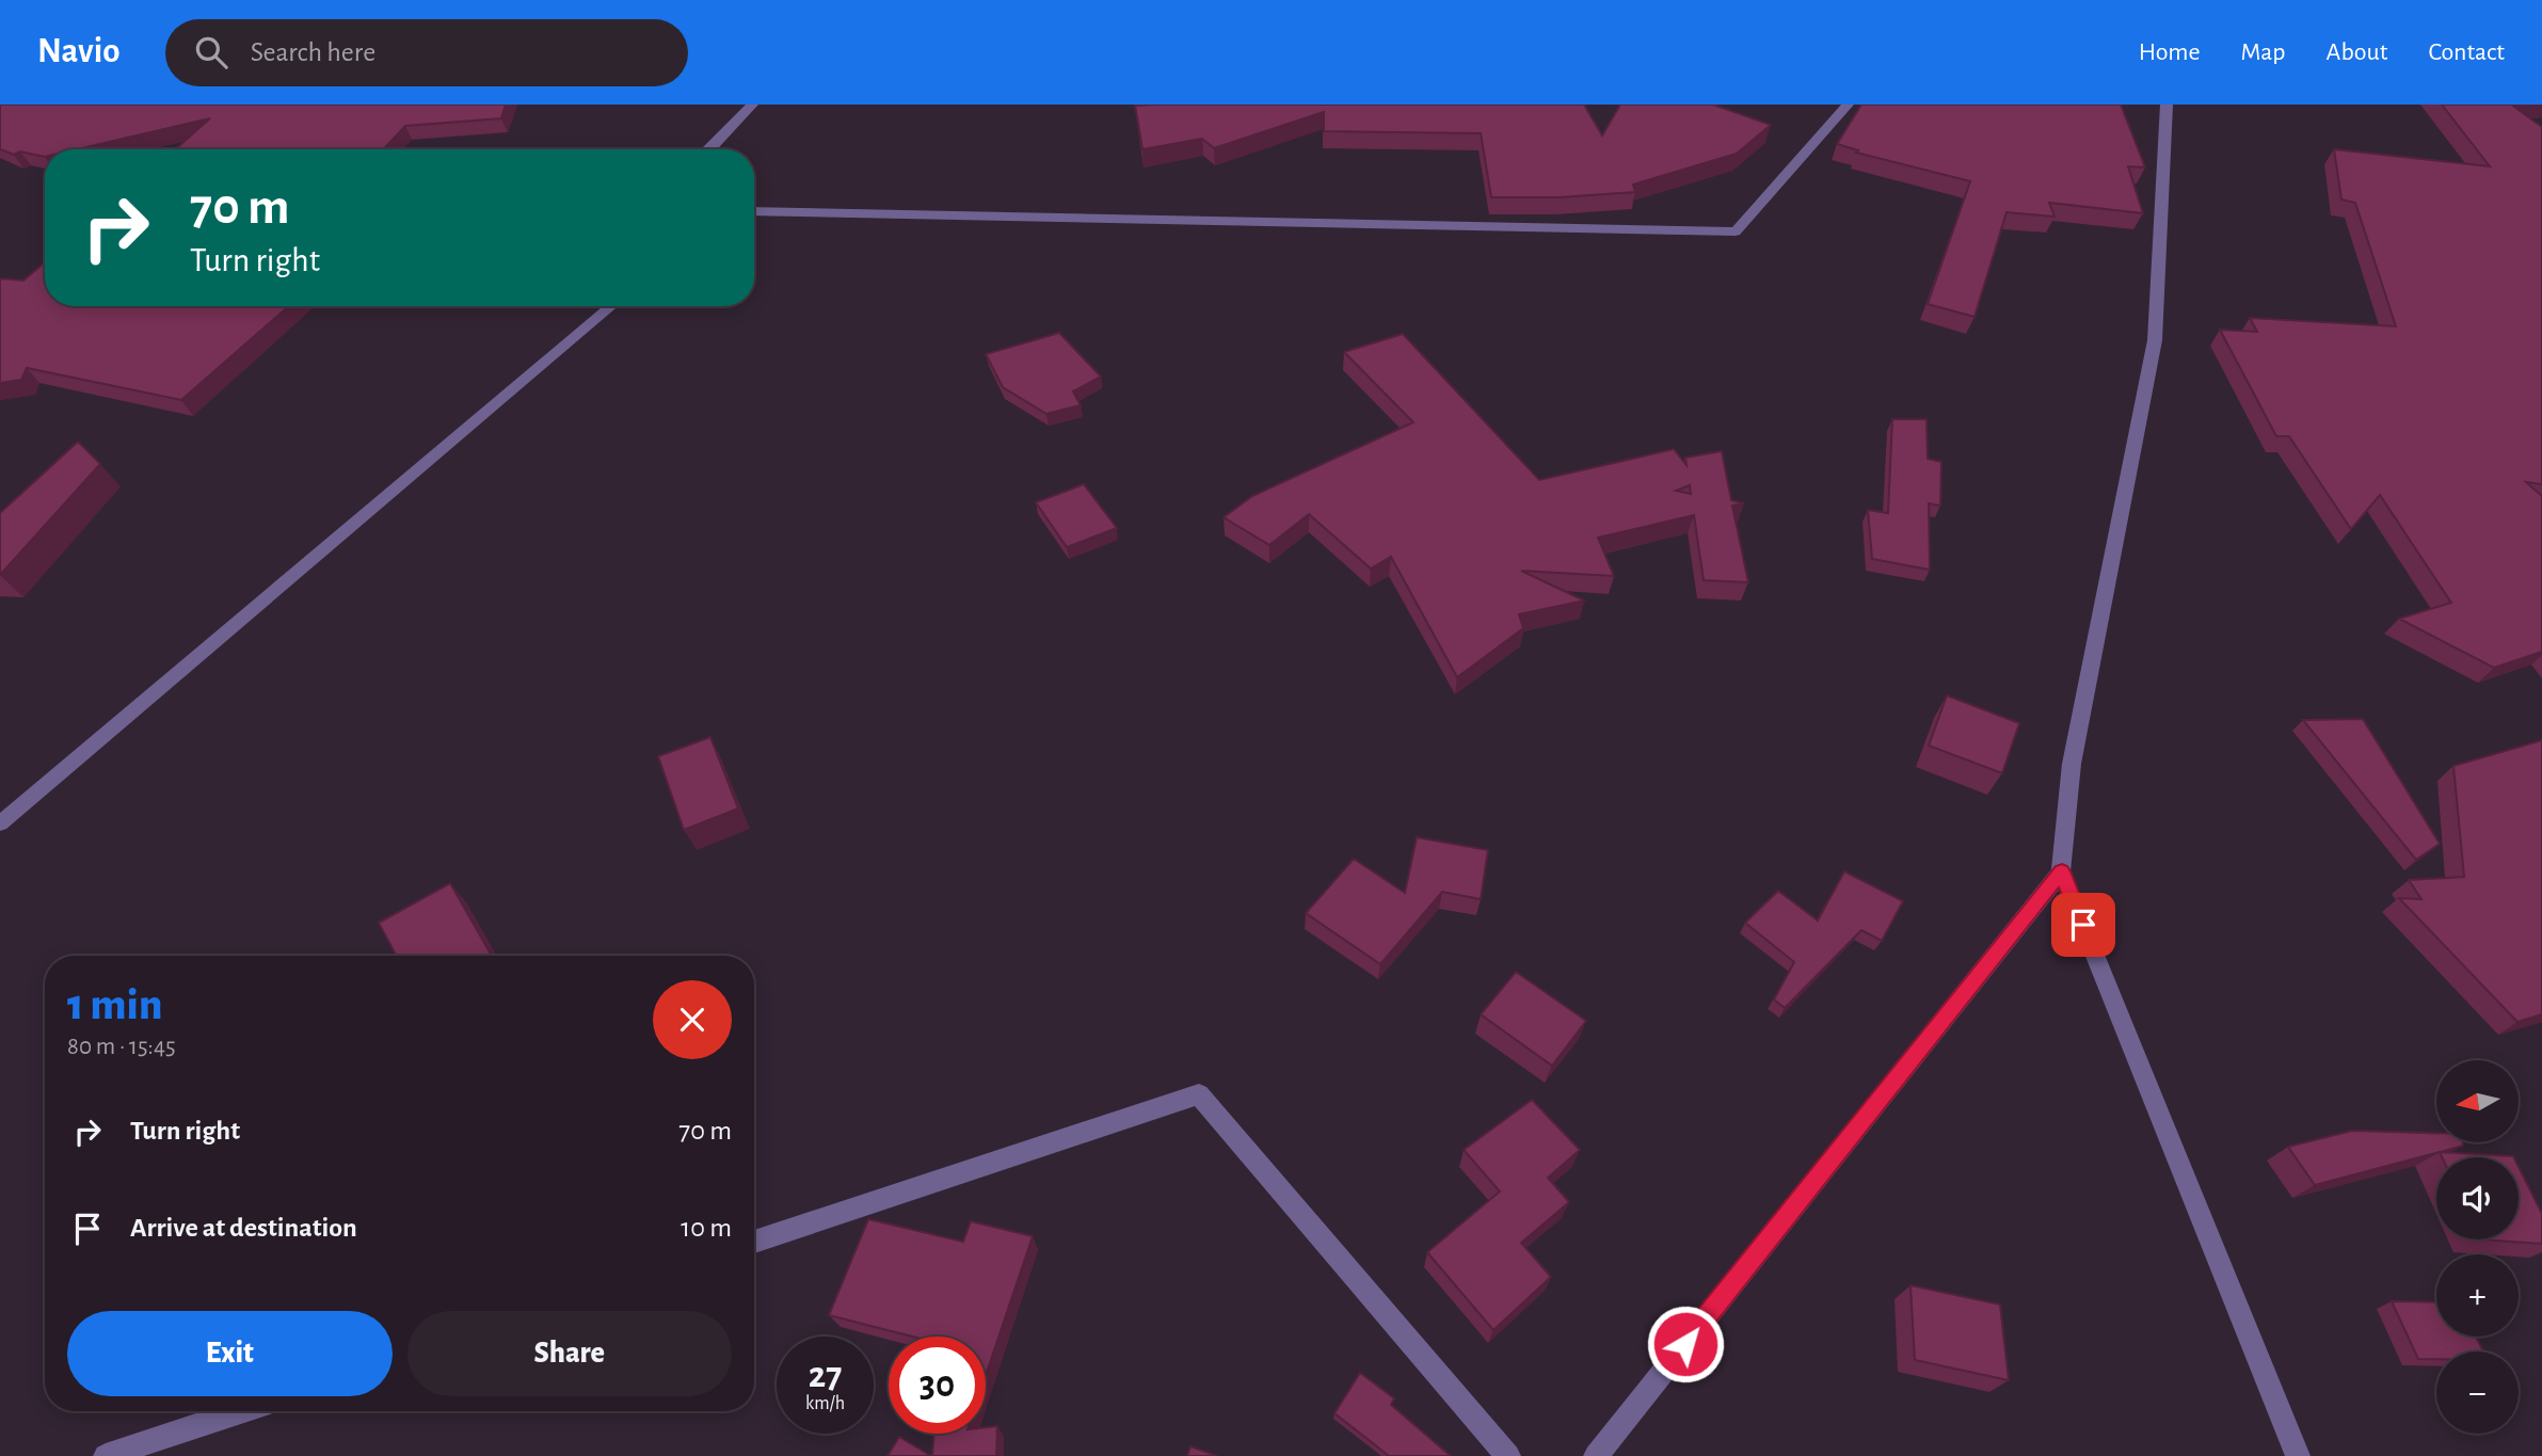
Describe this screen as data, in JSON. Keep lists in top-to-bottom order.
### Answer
{
  "north": "left",
  "page": {
    "header": "Navio",
    "search": "Search here",
    "nav": [
      "Home",
      "Map",
      "About",
      "Contact"
    ],
    "turn": ["70 m", "Turn right"],
    "heading": ["1 min", "80 m · 15:45"],
    "map_buttons": ["+", "−"],
    "list": [
      {
        "name": "Turn right",
        "value": "70 m"
      },
      {
        "name": "Arrive at destination",
        "value": "10 m"
      }
    ],
    "buttons": ["Exit", "Share"],
    "speed": "27 km/h",
    "limit": "30"
  }
}
